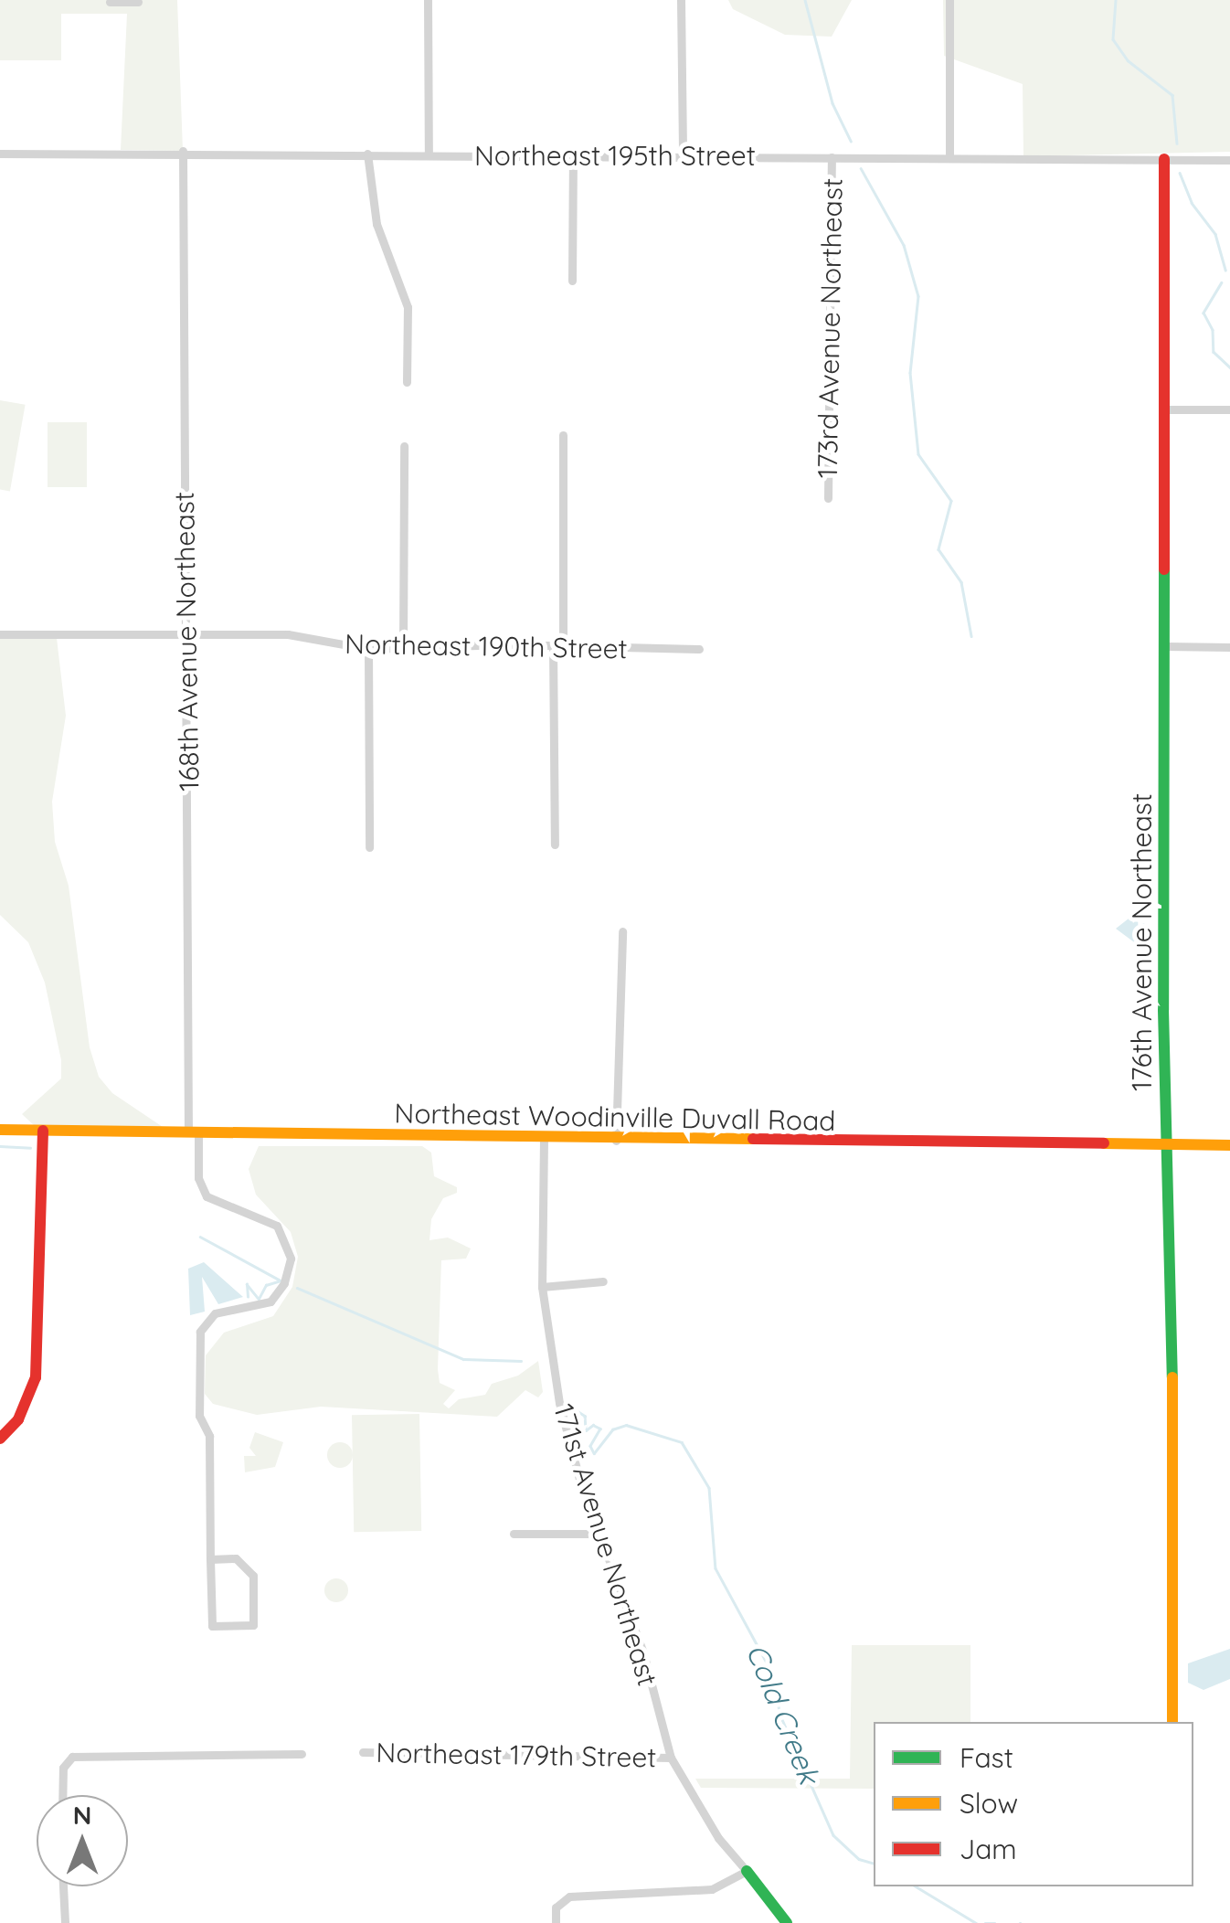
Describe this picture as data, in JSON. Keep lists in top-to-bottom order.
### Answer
{
  "streets": {
    "street": [
      "Northeast 195th Street",
      "173rd Avenue Northeast",
      "168th Avenue Northeast",
      "Northeast 190th Street",
      "176th Avenue Northeast",
      "Northeast Woodinville Duvall Road",
      "171st Avenue Northeast",
      "Northeast 179th Street"
    ]
  },
  "crossings": [
    ["Northeast 195th Street", "173rd Avenue Northeast"],
    ["Northeast 195th Street", "168th Avenue Northeast"],
    ["Northeast 195th Street", "176th Avenue Northeast"],
    ["168th Avenue Northeast", "Northeast 190th Street"],
    ["168th Avenue Northeast", "Northeast Woodinville Duvall Road"],
    ["176th Avenue Northeast", "Northeast Woodinville Duvall Road"],
    ["Northeast Woodinville Duvall Road", "171st Avenue Northeast"],
    ["171st Avenue Northeast", "Northeast 179th Street"]
  ],
  "water": ["Cold Creek"],
  "legend": ["Fast", "Slow", "Jam"],
  "north": "top"
}
